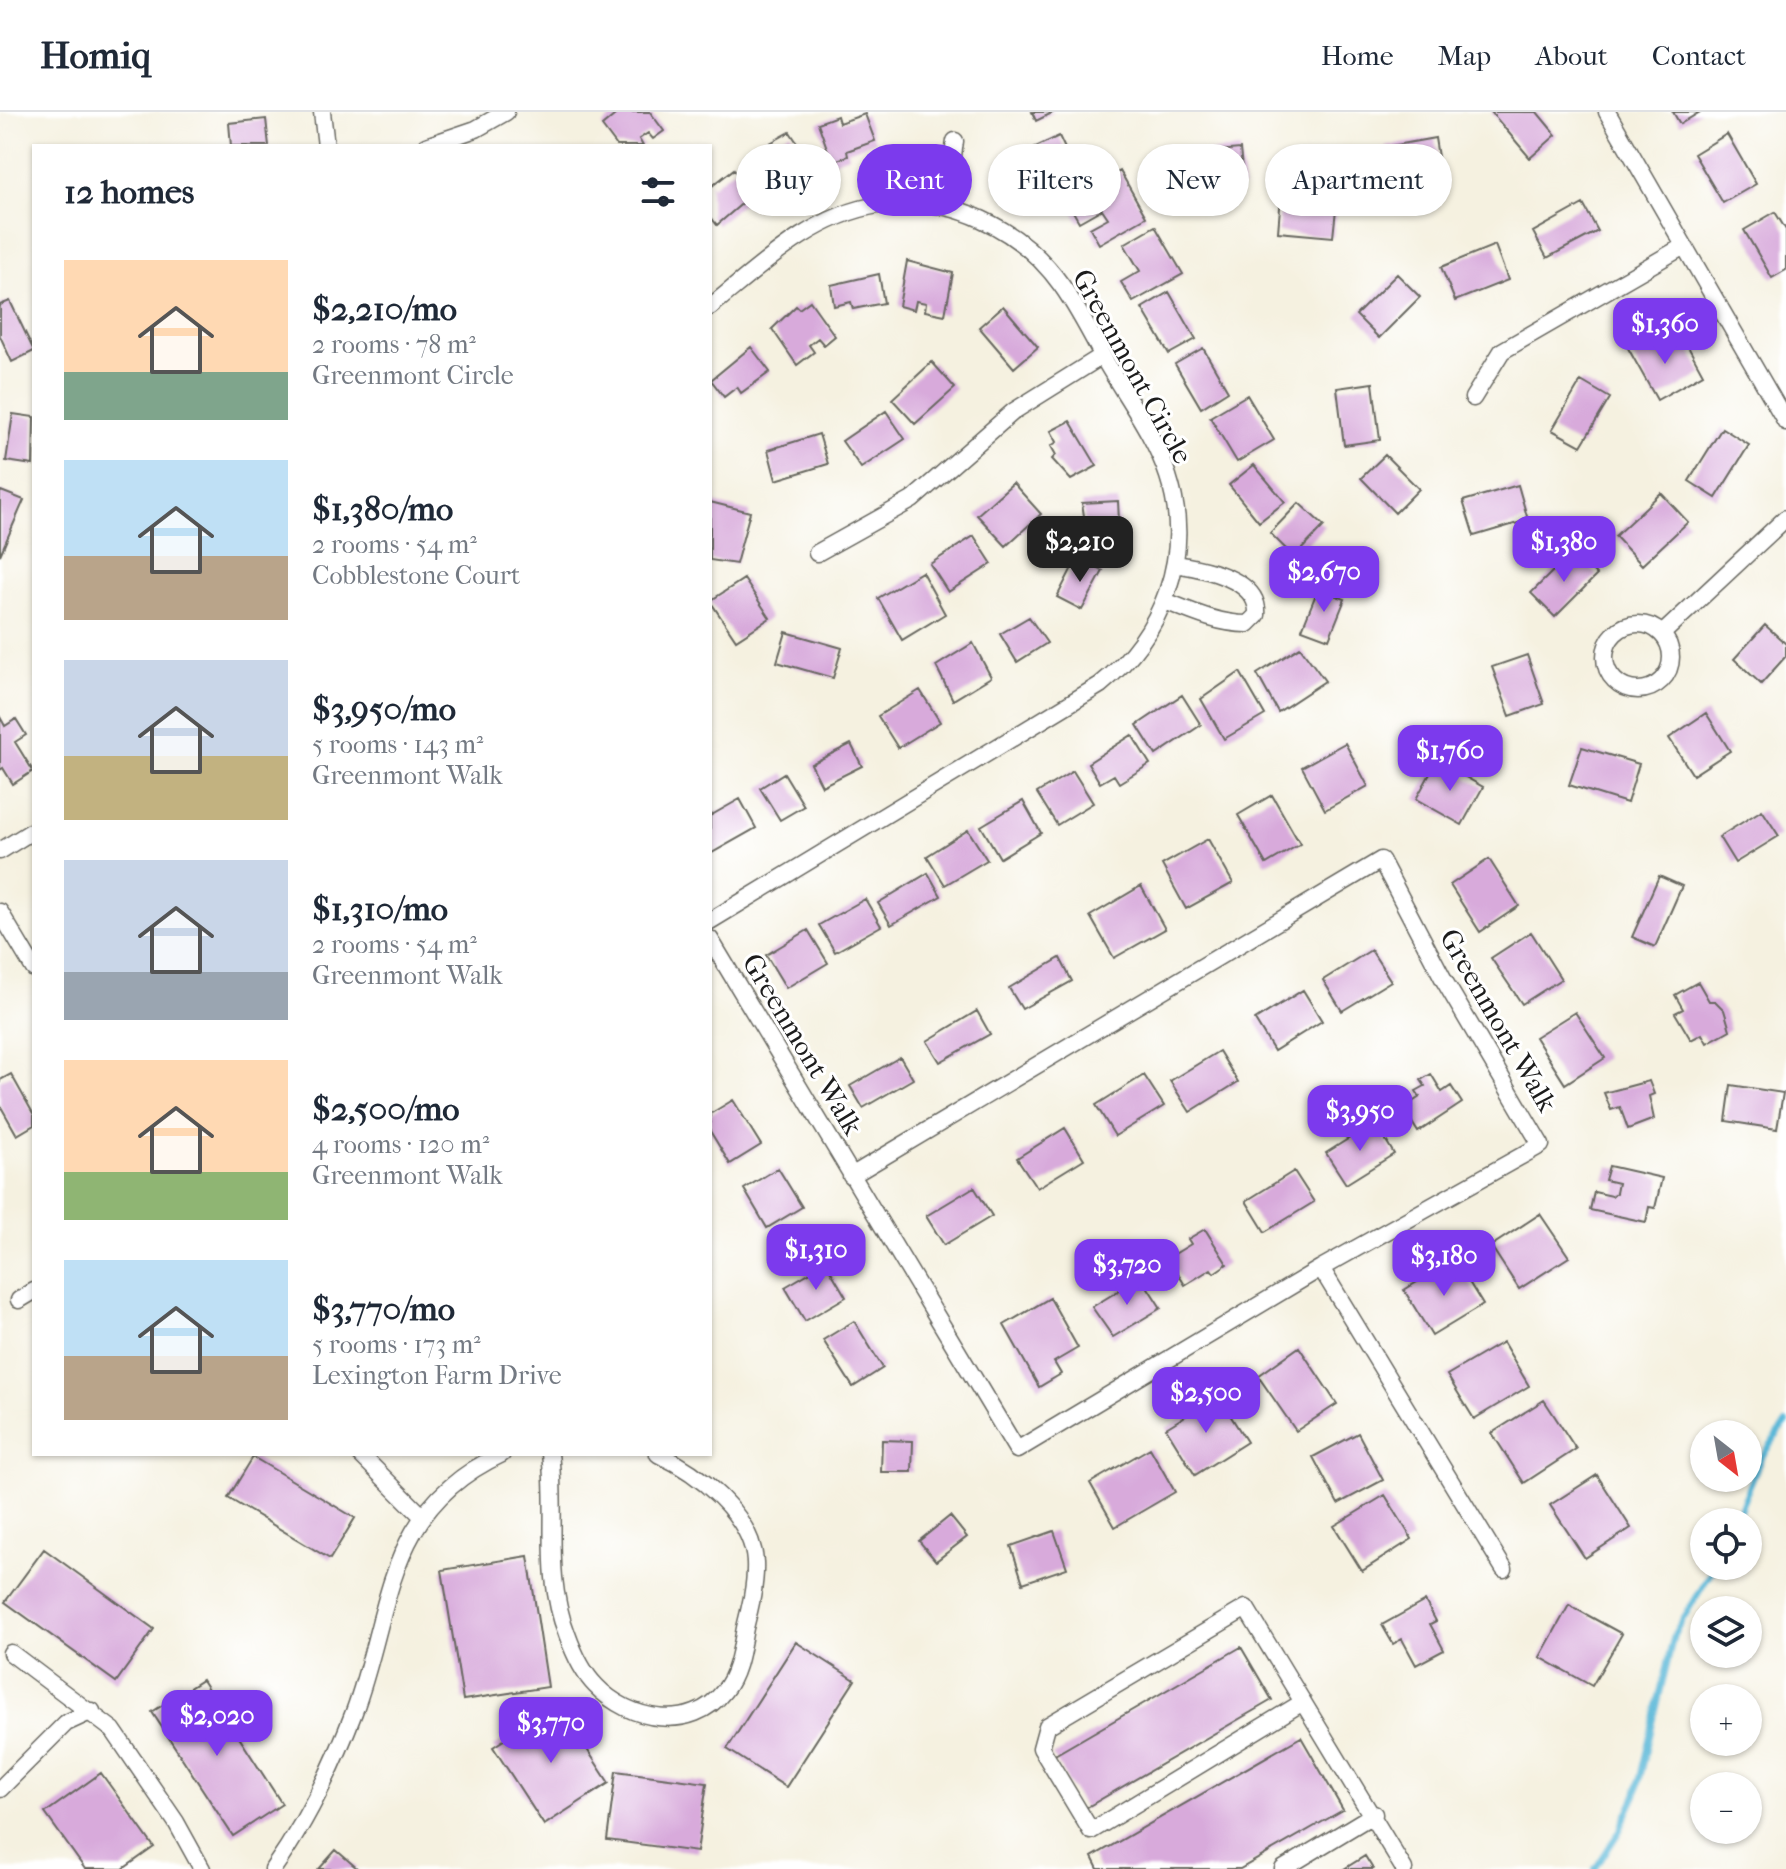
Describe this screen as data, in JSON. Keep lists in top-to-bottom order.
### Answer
{
  "streets": {
    "street": ["Greenmont Circle", "Greenmont Walk"]
  },
  "north": "bottom right",
  "page": {
    "header": "Homiq",
    "nav": [
      "Home",
      "Map",
      "About",
      "Contact"
    ],
    "chip": [
      "Buy",
      "Rent",
      "Filters",
      "New",
      "Apartment"
    ],
    "heading": "12 homes",
    "list": [
      {
        "name": "$2,210/mo",
        "note": "2 rooms · 78 m² · Greenmont Circle"
      },
      {
        "name": "$1,380/mo",
        "note": "2 rooms · 54 m² · Cobblestone Court"
      },
      {
        "name": "$3,950/mo",
        "note": "5 rooms · 143 m² · Greenmont Walk"
      },
      {
        "name": "$1,310/mo",
        "note": "2 rooms · 54 m² · Greenmont Walk"
      },
      {
        "name": "$2,500/mo",
        "note": "4 rooms · 120 m² · Greenmont Walk"
      },
      {
        "name": "$3,770/mo",
        "note": "5 rooms · 173 m² · Lexington Farm Drive"
      }
    ],
    "price": [
      "$1,360",
      "$2,210",
      "$1,380",
      "$2,670",
      "$1,760",
      "$3,950",
      "$1,310",
      "$3,180",
      "$3,720",
      "$2,500",
      "$2,020",
      "$3,770"
    ],
    "map_buttons": ["+", "−"]
  }
}
